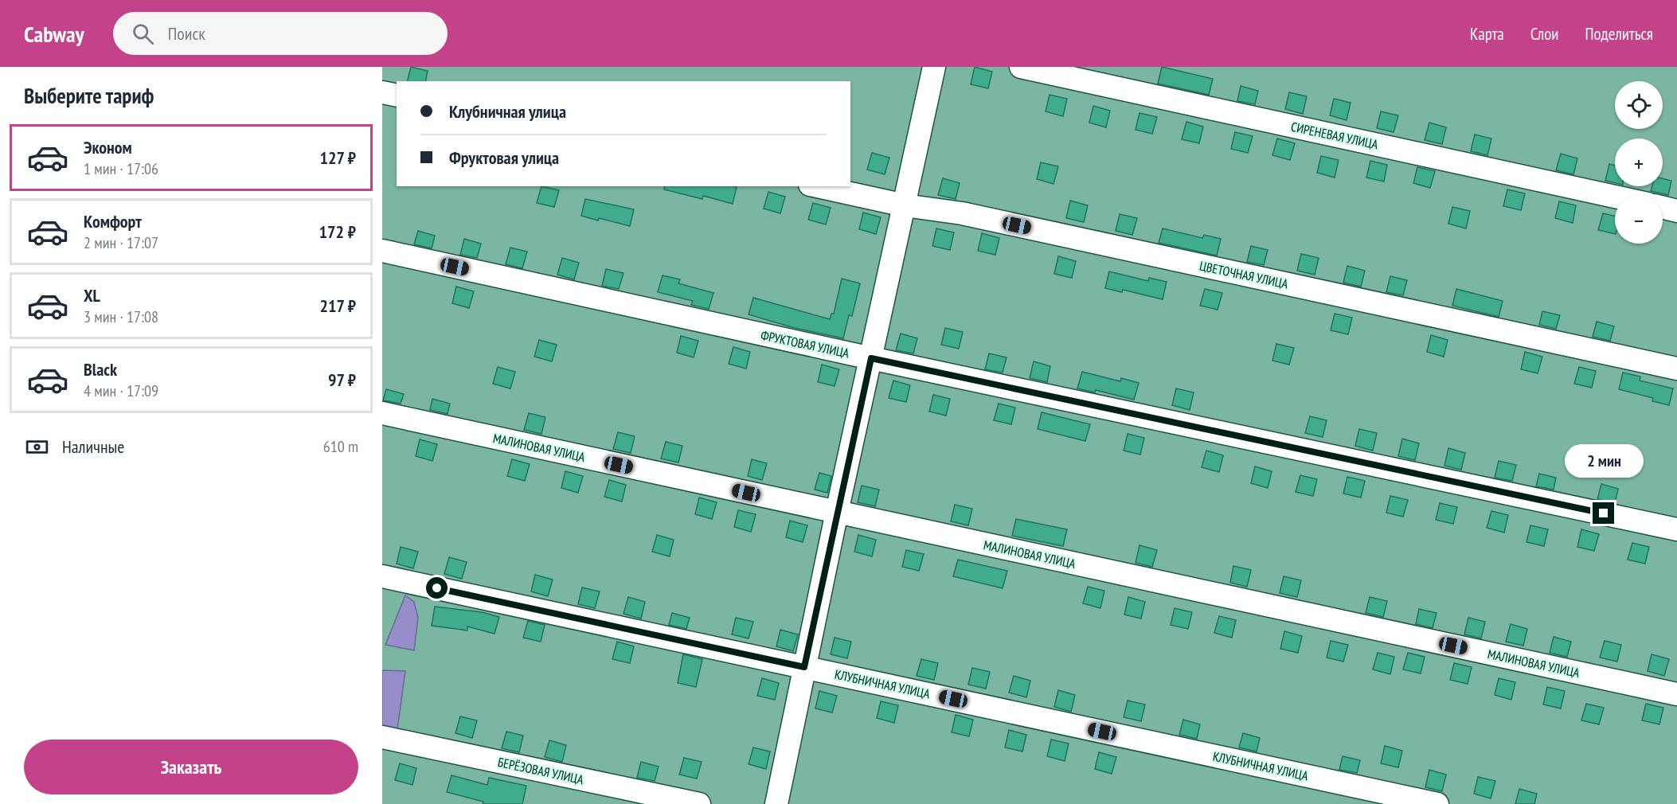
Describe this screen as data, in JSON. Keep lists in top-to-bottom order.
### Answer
{
  "streets": {
    "street": [
      "СИРЕНЕВАЯ УЛИЦА",
      "ЦВЕТОЧНАЯ УЛИЦА",
      "ФРУКТОВАЯ УЛИЦА",
      "МАЛИНОВАЯ УЛИЦА",
      "КЛУБНИЧНАЯ УЛИЦА",
      "БЕРЁЗОВАЯ УЛИЦА"
    ]
  },
  "page": {
    "header": "Cabway",
    "search": "Поиск",
    "nav": ["Карта", "Слои", "Поделиться"],
    "heading": "Выберите тариф",
    "map_buttons": ["+", "−"],
    "banner": ["Клубничная улица", "Фруктовая улица"],
    "list": [
      {
        "name": "Эконом",
        "note": "1 мин · 17:06",
        "value": "127 ₽"
      },
      {
        "name": "Комфорт",
        "note": "2 мин · 17:07",
        "value": "172 ₽"
      },
      {
        "name": "XL",
        "note": "3 мин · 17:08",
        "value": "217 ₽"
      },
      {
        "name": "Black",
        "note": "4 мин · 17:09",
        "value": "97 ₽"
      }
    ],
    "pay": ["Наличные", "610 m"],
    "bubble": "2 мин",
    "buttons": "Заказать"
  }
}
